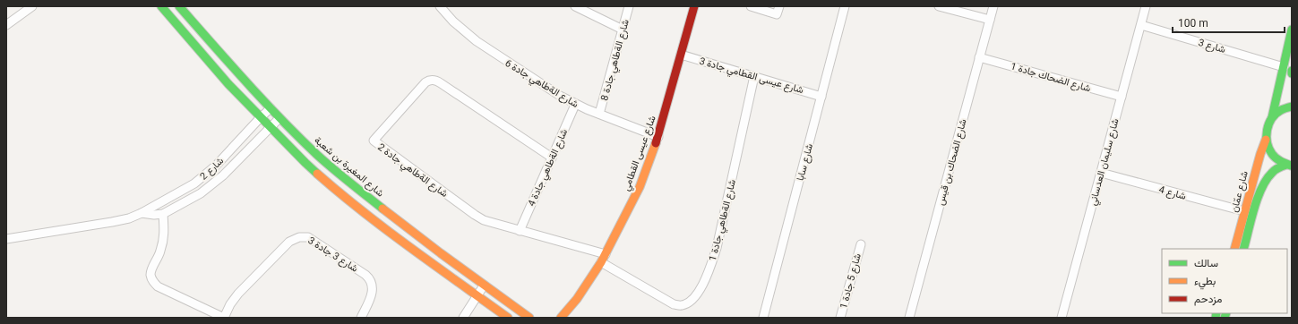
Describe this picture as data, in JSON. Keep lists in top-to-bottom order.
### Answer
{
  "streets": {
    "main road": ["شارع عيسى القطامي", "شارع المغيرة بن شعبة", "شارع عمّان"],
    "street": [
      "شارع 3",
      "شارع الةطاهي جادة 8",
      "شارع عيسى القطامي جادة 3",
      "شارع الضحاك جادة 1",
      "شارع الةطاهي جادة 6",
      "شارع سابا",
      "شارع الضحاك بن قيس",
      "شارع سليمان العدساني",
      "شارع الةطاهي جادة 4",
      "شارع 2",
      "شارع الةطاهي جادة 2",
      "شارع 4",
      "شارع الةطاهي جادة 1",
      "شارع 3 جادة 3",
      "شارع 5 جادة 1"
    ]
  },
  "crossings": [
    ["شارع 3", "شارع سليمان العدساني"],
    ["شارع الةطاهي جادة 8", "شارع الةطاهي جادة 6"],
    ["شارع عيسى القطامي جادة 3", "شارع عيسى القطامي"],
    ["شارع عيسى القطامي جادة 3", "شارع سابا"],
    ["شارع عيسى القطامي جادة 3", "شارع الةطاهي جادة 1"],
    ["شارع الضحاك جادة 1", "شارع الضحاك بن قيس"],
    ["شارع الضحاك جادة 1", "شارع سليمان العدساني"],
    ["شارع الةطاهي جادة 6", "شارع عيسى القطامي"],
    ["شارع الةطاهي جادة 6", "شارع الةطاهي جادة 4"],
    ["شارع عيسى القطامي", "شارع الةطاهي جادة 2"],
    ["شارع عيسى القطامي", "شارع الةطاهي جادة 1"],
    ["شارع سليمان العدساني", "شارع 4"],
    ["شارع المغيرة بن شعبة", "شارع 2"],
    ["شارع الةطاهي جادة 4", "شارع الةطاهي جادة 2"],
    ["شارع عمّان", "شارع 4"]
  ],
  "legend": ["سالك", "بطيء", "مزدحم"],
  "scale_bar": "100 m"
}
